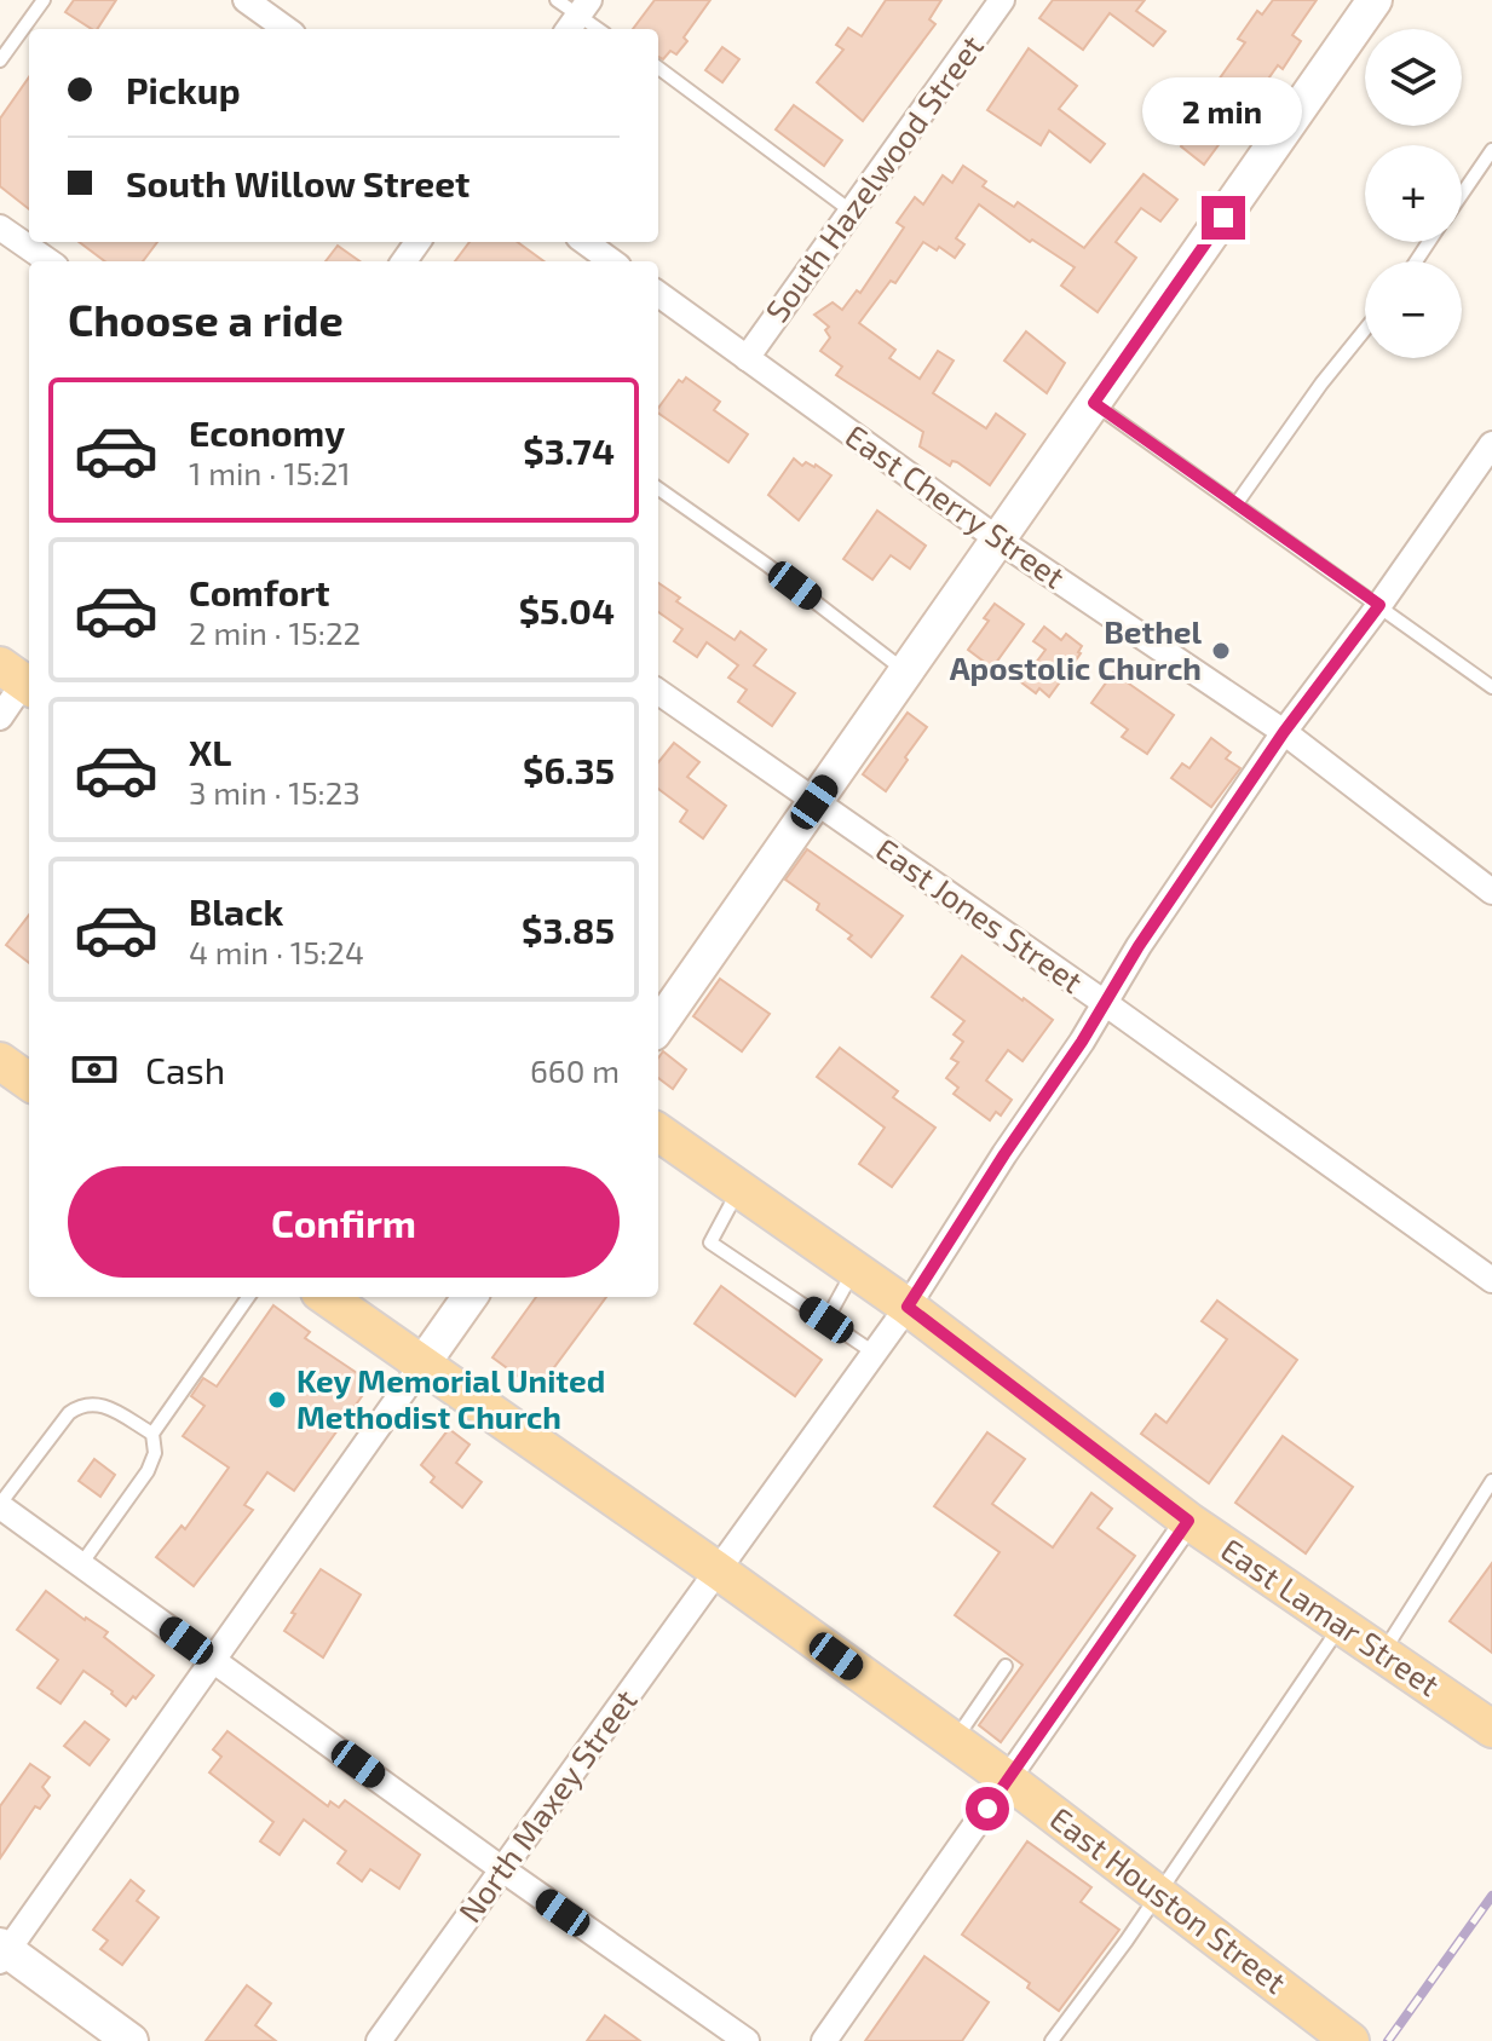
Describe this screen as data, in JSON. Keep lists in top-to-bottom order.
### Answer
{
  "streets": {
    "main road": ["East Lamar Street", "East Houston Street"],
    "street": [
      "South Hazelwood Street",
      "East Cherry Street",
      "East Jones Street",
      "North Maxey Street"
    ]
  },
  "crossings": [
    ["South Hazelwood Street", "East Cherry Street"],
    ["East Cherry Street", "North Maxey Street"],
    ["East Jones Street", "North Maxey Street"],
    ["East Lamar Street", "North Maxey Street"],
    ["North Maxey Street", "East Houston Street"]
  ],
  "places": ["Bethel Apostolic Church", "Key Memorial United Methodist Church"],
  "page": {
    "map_buttons": ["+", "−"],
    "banner": ["Pickup", "South Willow Street"],
    "bubble": "2 min",
    "heading": "Choose a ride",
    "list": [
      {
        "name": "Economy",
        "note": "1 min · 15:21",
        "value": "$3.74"
      },
      {
        "name": "Comfort",
        "note": "2 min · 15:22",
        "value": "$5.04"
      },
      {
        "name": "XL",
        "note": "3 min · 15:23",
        "value": "$6.35"
      },
      {
        "name": "Black",
        "note": "4 min · 15:24",
        "value": "$3.85"
      }
    ],
    "pay": ["Cash", "660 m"],
    "buttons": "Confirm"
  }
}
